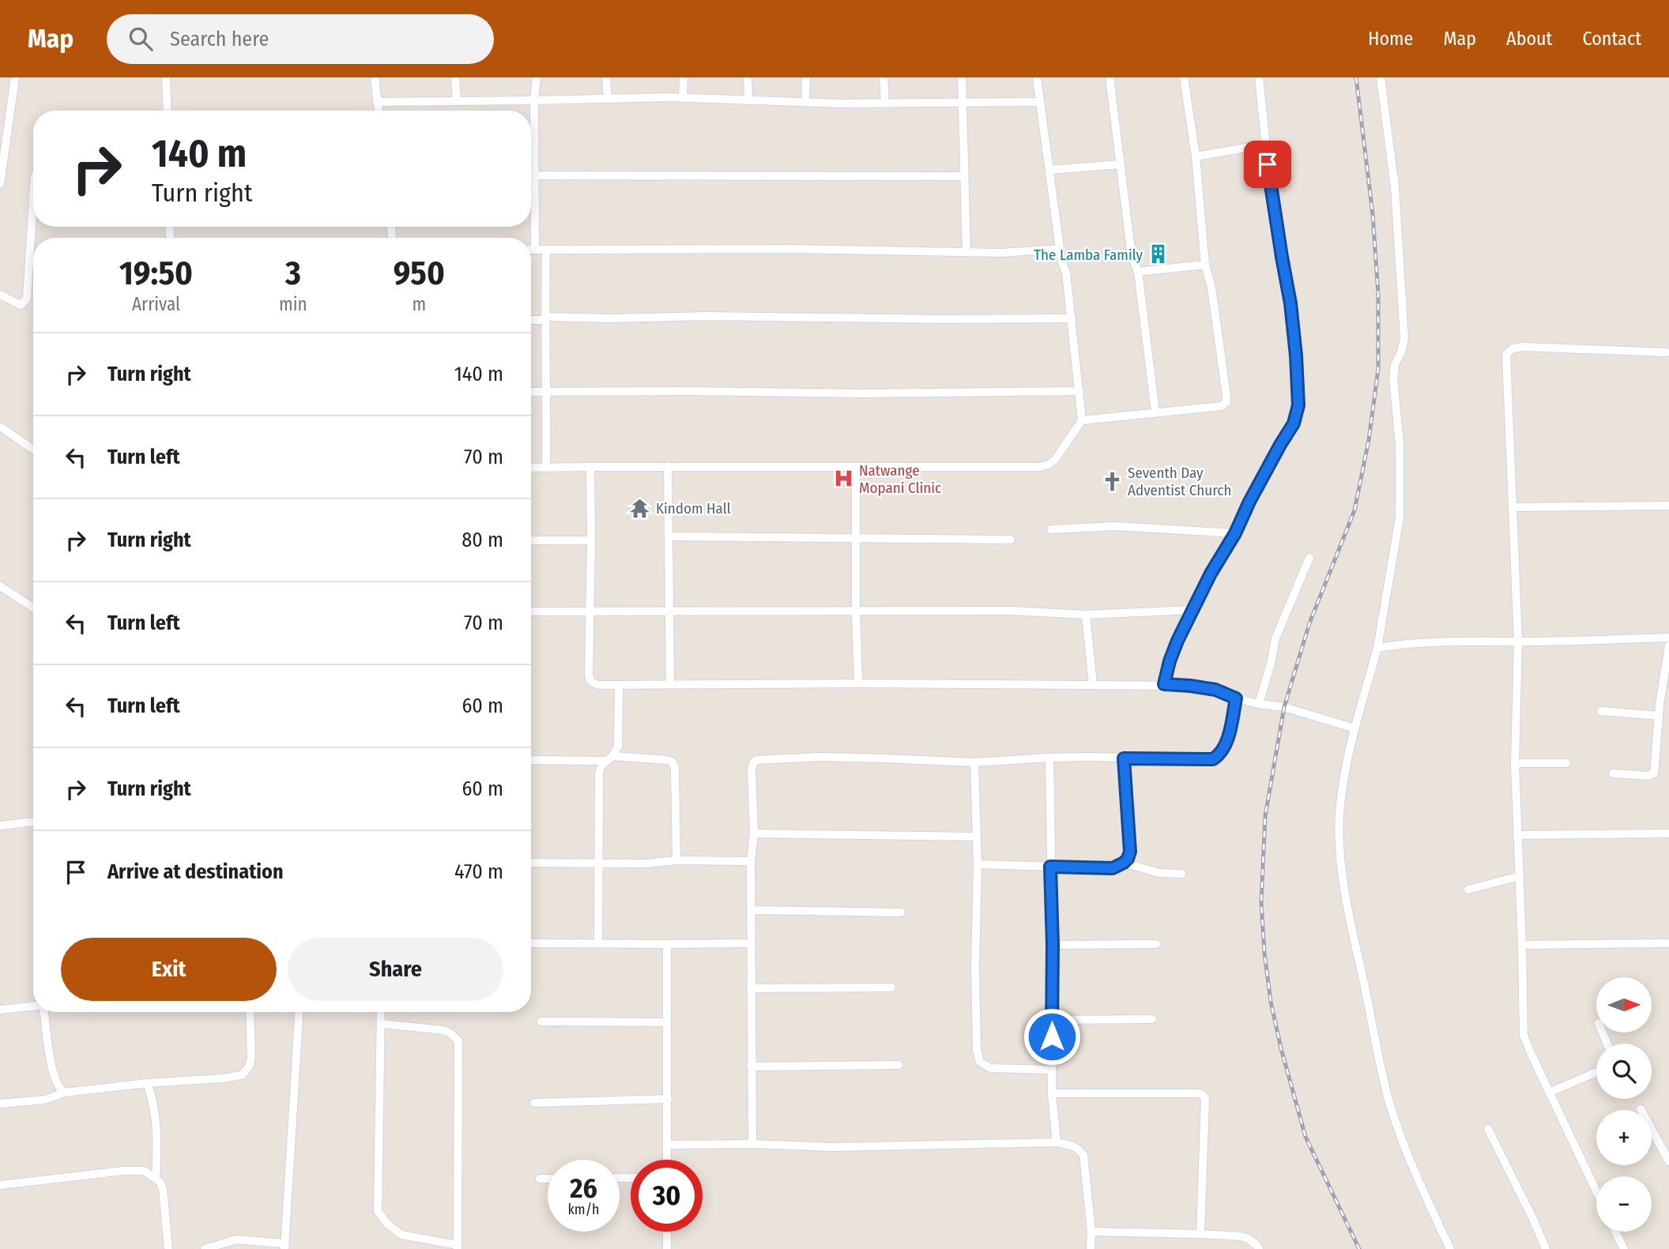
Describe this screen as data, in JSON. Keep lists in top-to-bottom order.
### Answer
{
  "places": {
    "building": ["The Lamba Family"],
    "hospital": ["Natwange Mopani Clinic"],
    "church": ["Seventh Day Adventist Church"],
    "temple": ["Kindom Hall"]
  },
  "north": "right",
  "page": {
    "header": "Map",
    "search": "Search here",
    "nav": [
      "Home",
      "Map",
      "About",
      "Contact"
    ],
    "turn": ["140 m", "Turn right"],
    "eta": [
      "19:50",
      "Arrival",
      "3",
      "min",
      "950",
      "m"
    ],
    "list": [
      {
        "name": "Turn right",
        "value": "140 m"
      },
      {
        "name": "Turn left",
        "value": "70 m"
      },
      {
        "name": "Turn right",
        "value": "80 m"
      },
      {
        "name": "Turn left",
        "value": "70 m"
      },
      {
        "name": "Turn left",
        "value": "60 m"
      },
      {
        "name": "Turn right",
        "value": "60 m"
      },
      {
        "name": "Arrive at destination",
        "value": "470 m"
      }
    ],
    "buttons": ["Exit", "Share"],
    "map_buttons": ["+", "−"],
    "speed": "26 km/h",
    "limit": "30"
  }
}
